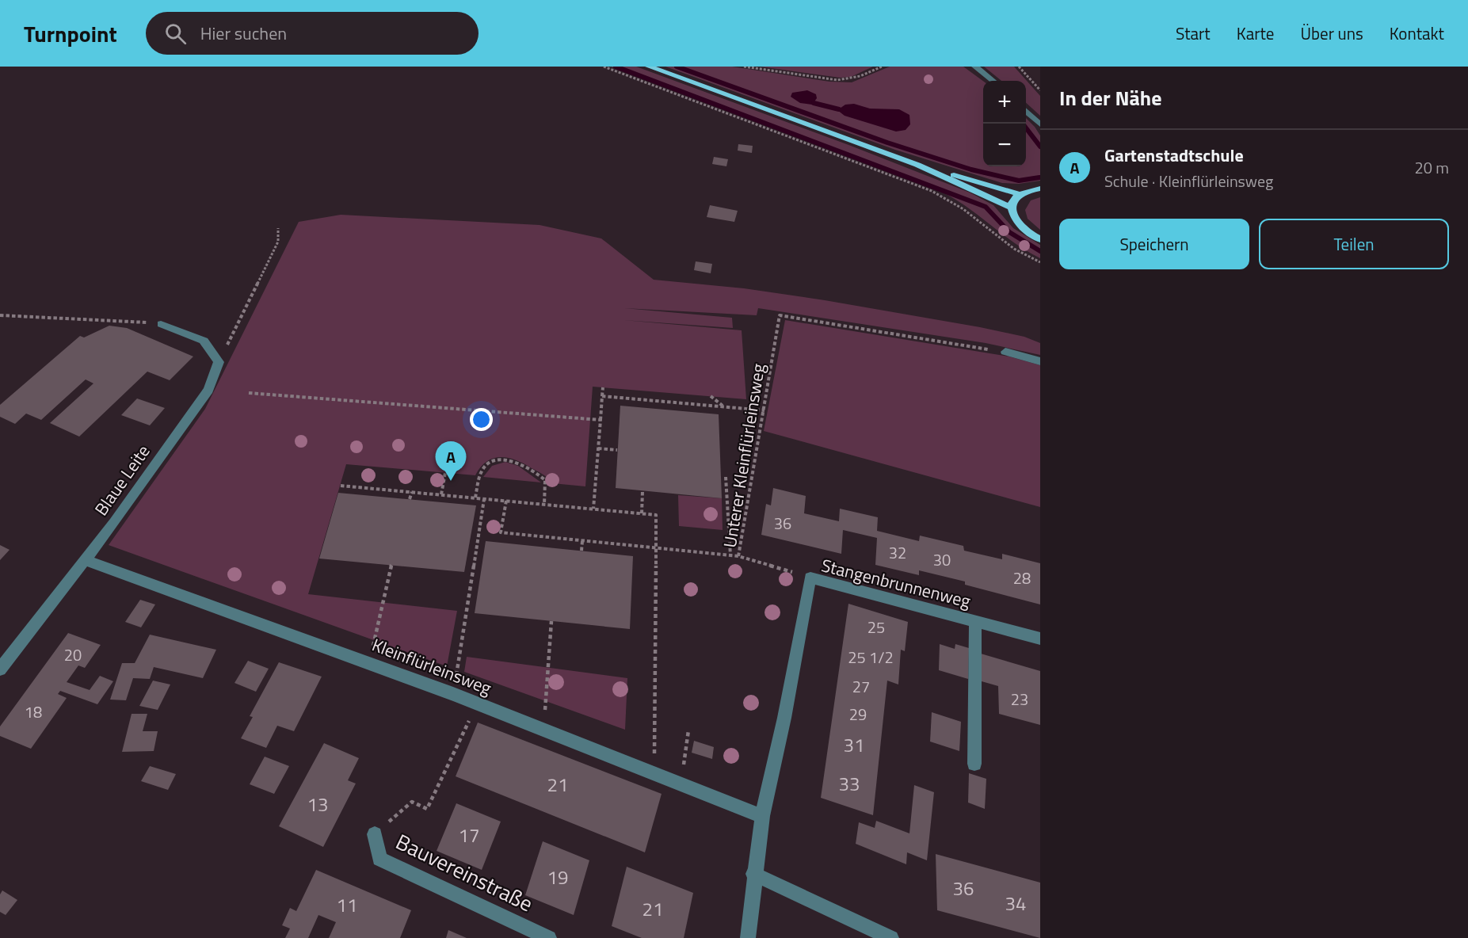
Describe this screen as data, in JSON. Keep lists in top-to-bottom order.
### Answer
{
  "streets": {
    "street": [
      "Blaue Leite",
      "Stangenbrunnenweg",
      "Kleinflürleinsweg",
      "Bauvereinstraße"
    ],
    "path": ["Unterer Kleinflürleinsweg"]
  },
  "crossings": [
    ["Unterer Kleinflürleinsweg", "Stangenbrunnenweg"],
    ["Blaue Leite", "Kleinflürleinsweg"],
    ["Stangenbrunnenweg", "Kleinflürleinsweg"]
  ],
  "house_numbers": [
    "36",
    "32",
    "30",
    "28",
    "25",
    "20",
    "25 1/2",
    "27",
    "23",
    "18",
    "29",
    "31",
    "33",
    "21",
    "13",
    "17",
    "19",
    "36",
    "34",
    "11",
    "21"
  ],
  "page": {
    "header": "Turnpoint",
    "search": "Hier suchen",
    "nav": [
      "Start",
      "Karte",
      "Über uns",
      "Kontakt"
    ],
    "heading": "In der Nähe",
    "map_buttons": ["+", "−"],
    "list": [
      {
        "mark": "A",
        "name": "Gartenstadtschule",
        "note": "Schule · Kleinflürleinsweg",
        "value": "20 m"
      }
    ],
    "buttons": ["Speichern", "Teilen"],
    "pins": "A"
  }
}
